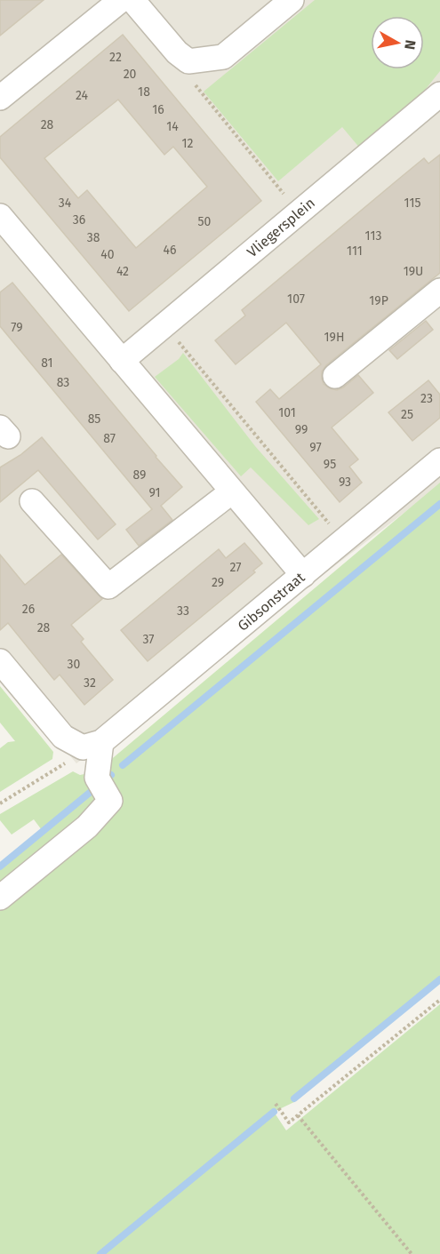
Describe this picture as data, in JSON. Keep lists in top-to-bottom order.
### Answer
{
  "streets": {
    "street": ["Vliegersplein", "Gibsonstraat"]
  },
  "house_numbers": [
    "22",
    "20",
    "18",
    "24",
    "16",
    "28",
    "14",
    "12",
    "34",
    "115",
    "36",
    "50",
    "113",
    "38",
    "46",
    "111",
    "40",
    "42",
    "19U",
    "107",
    "19P",
    "79",
    "19H",
    "81",
    "83",
    "23",
    "101",
    "25",
    "85",
    "99",
    "87",
    "97",
    "95",
    "89",
    "93",
    "91",
    "27",
    "29",
    "26",
    "33",
    "28",
    "37",
    "30",
    "32"
  ],
  "north": "right"
}
